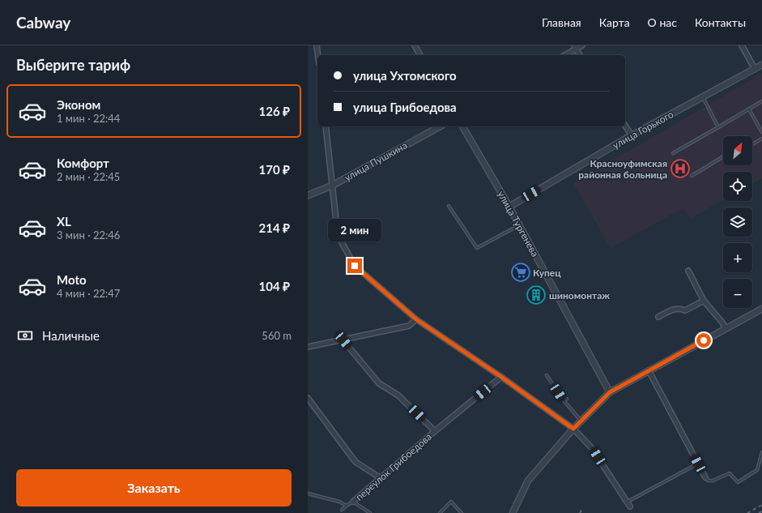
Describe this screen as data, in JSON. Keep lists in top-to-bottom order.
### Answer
{
  "streets": {
    "street": [
      "улица Горького",
      "улица Пушкина",
      "улица Тургенева",
      "переулок Грибоедова"
    ]
  },
  "crossings": [
    ["улица Горького", "улица Тургенева"]
  ],
  "places": {
    "hospital": ["Красноуфимская районная больница"],
    "supermarket": ["Купец"],
    "building": ["шиномонтаж"]
  },
  "north": "top right",
  "page": {
    "header": "Cabway",
    "nav": [
      "Главная",
      "Карта",
      "О нас",
      "Контакты"
    ],
    "heading": "Выберите тариф",
    "banner": ["улица Ухтомского", "улица Грибоедова"],
    "list": [
      {
        "name": "Эконом",
        "note": "1 мин · 22:44",
        "value": "126 ₽"
      },
      {
        "name": "Комфорт",
        "note": "2 мин · 22:45",
        "value": "170 ₽"
      },
      {
        "name": "XL",
        "note": "3 мин · 22:46",
        "value": "214 ₽"
      },
      {
        "name": "Moto",
        "note": "4 мин · 22:47",
        "value": "104 ₽"
      }
    ],
    "map_buttons": ["+", "−"],
    "bubble": "2 мин",
    "pay": ["Наличные", "560 m"],
    "buttons": "Заказать"
  }
}
